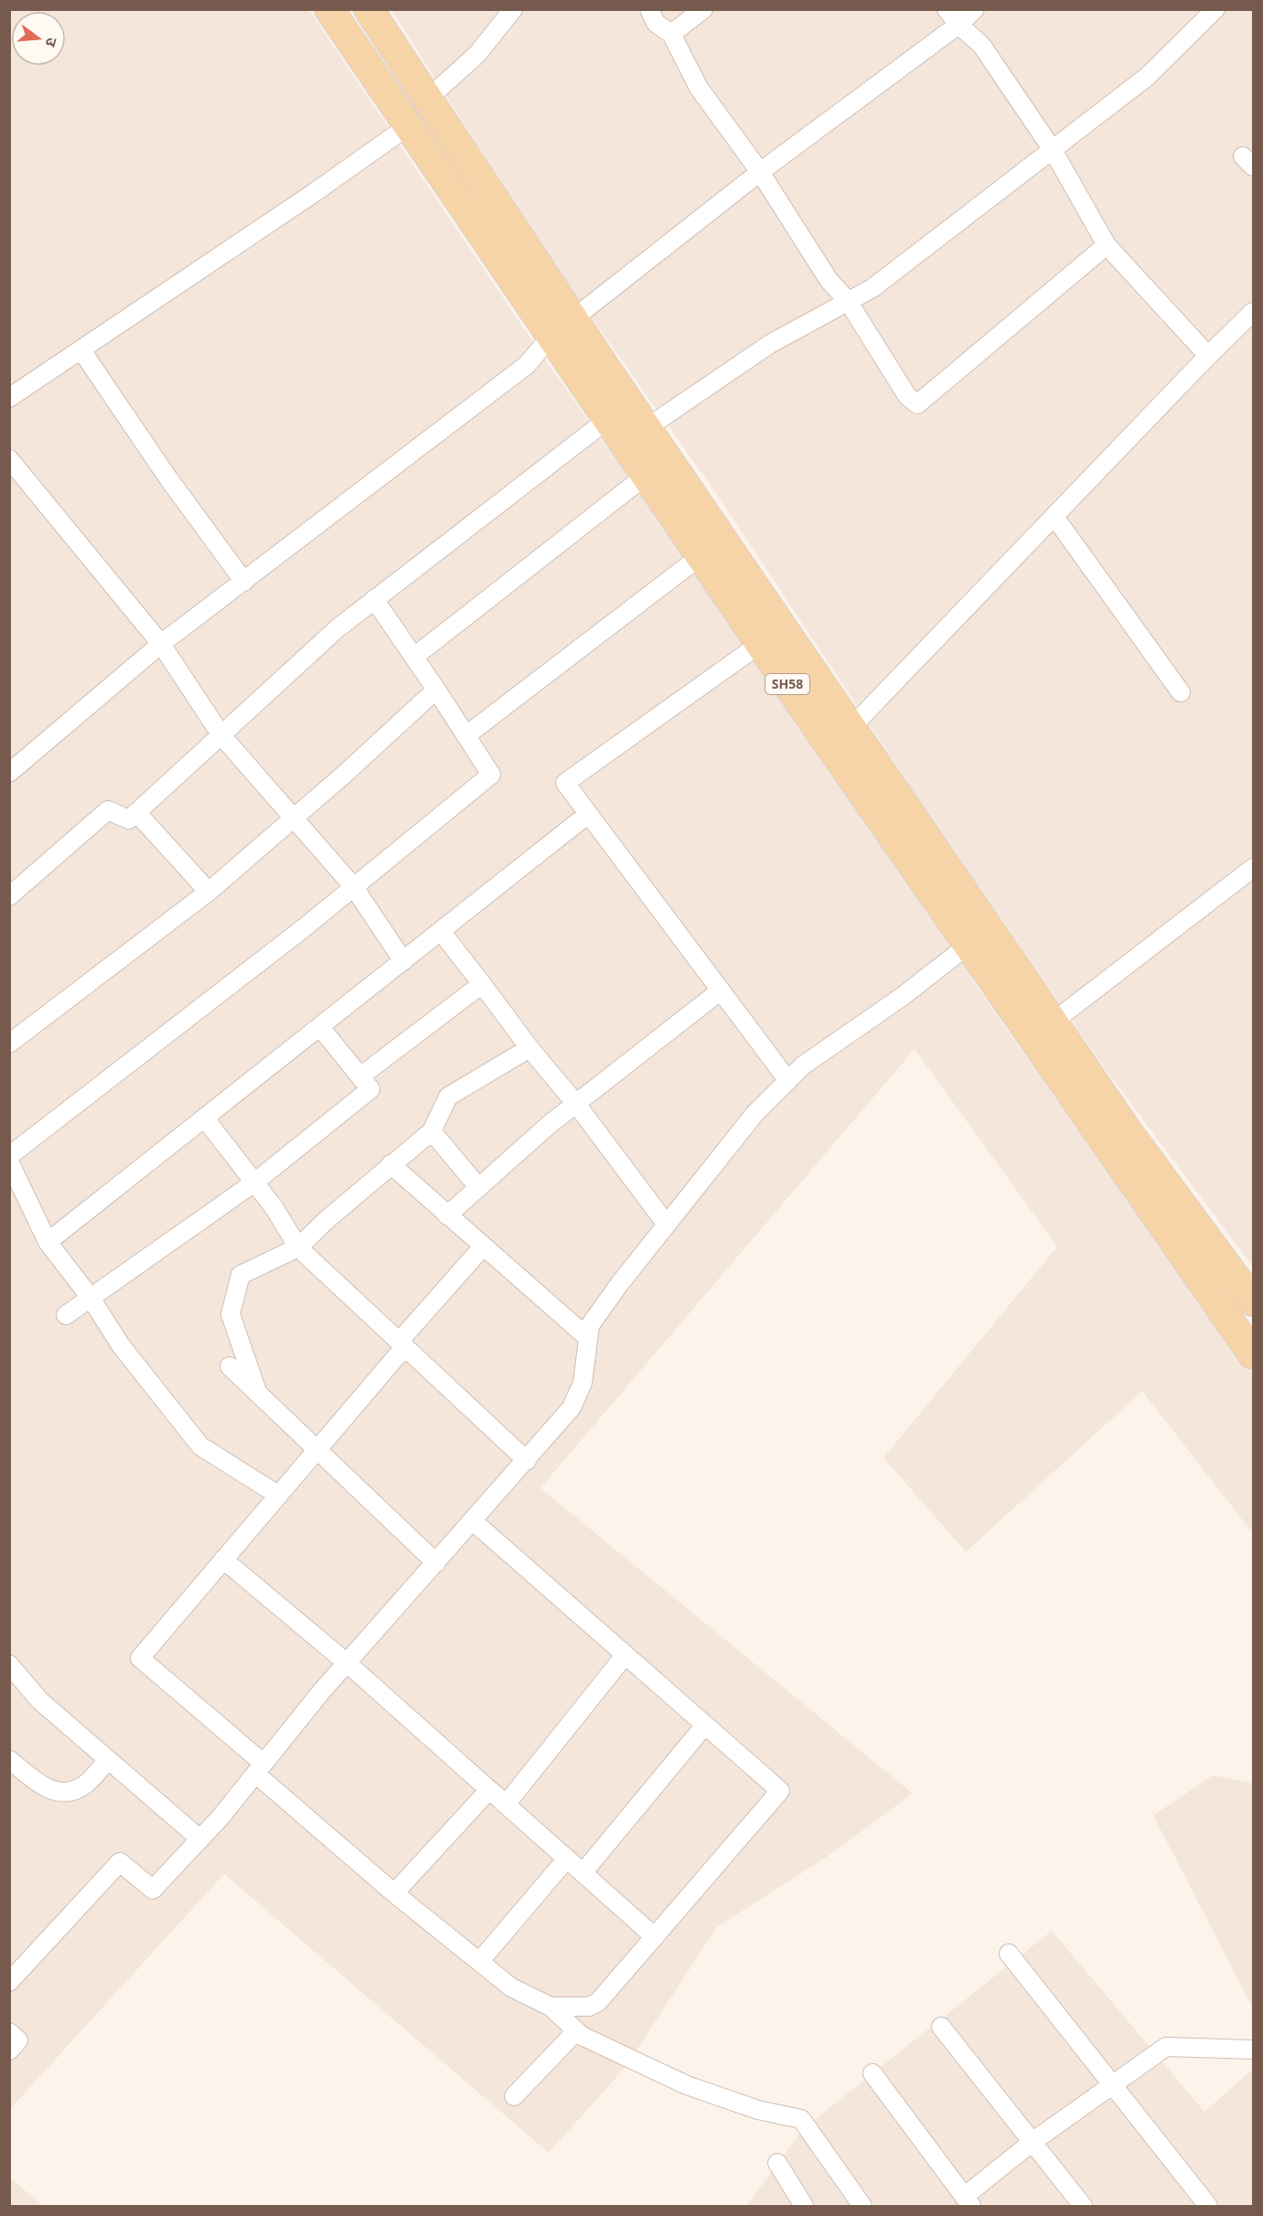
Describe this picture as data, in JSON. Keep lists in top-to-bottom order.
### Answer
{
  "streets": {
    "main road": ["SH58"]
  },
  "north": "right"
}
